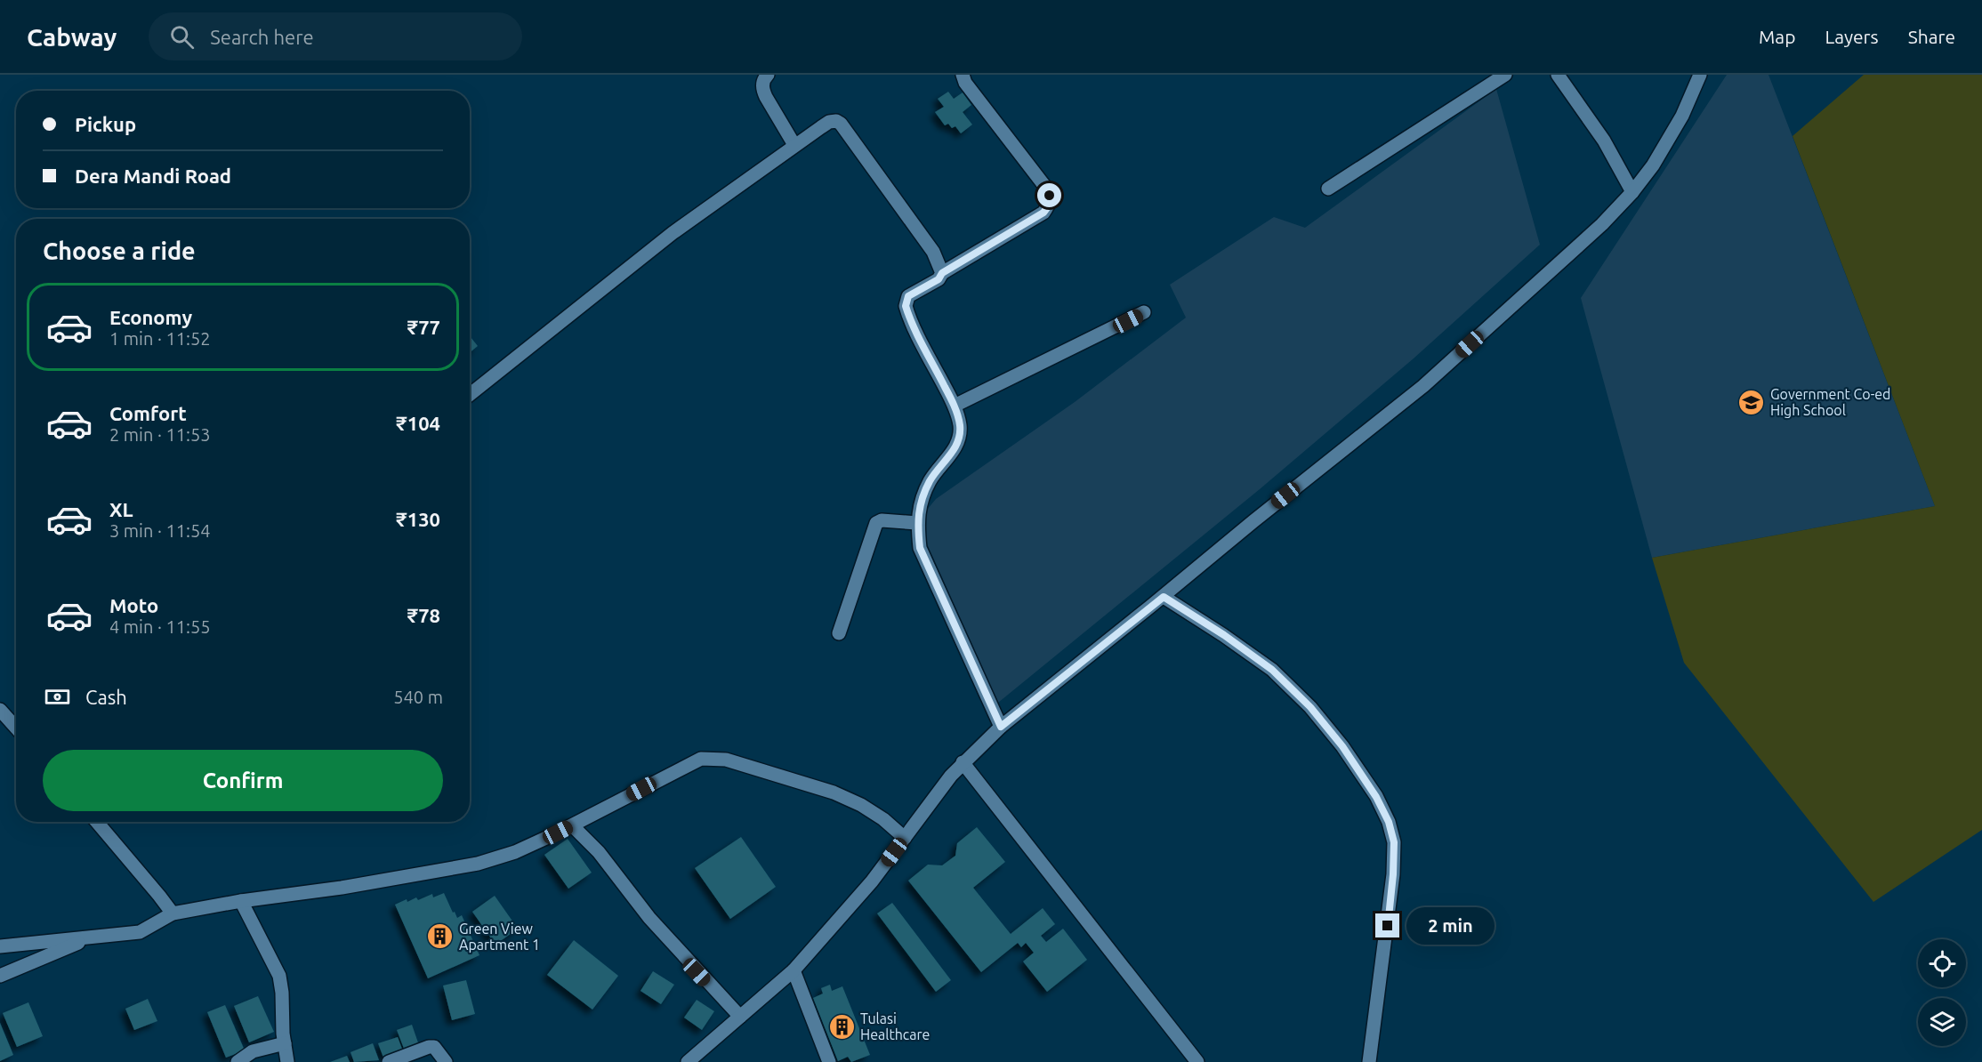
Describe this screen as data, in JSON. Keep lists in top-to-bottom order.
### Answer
{
  "places": {
    "school or university": ["Government Co-ed High School"],
    "building": ["Green View Apartment 1", "Tulasi Healthcare"]
  },
  "page": {
    "header": "Cabway",
    "search": "Search here",
    "nav": ["Map", "Layers", "Share"],
    "banner": ["Pickup", "Dera Mandi Road"],
    "heading": "Choose a ride",
    "list": [
      {
        "name": "Economy",
        "note": "1 min · 11:52",
        "value": "₹77"
      },
      {
        "name": "Comfort",
        "note": "2 min · 11:53",
        "value": "₹104"
      },
      {
        "name": "XL",
        "note": "3 min · 11:54",
        "value": "₹130"
      },
      {
        "name": "Moto",
        "note": "4 min · 11:55",
        "value": "₹78"
      }
    ],
    "pay": ["Cash", "540 m"],
    "buttons": "Confirm",
    "bubble": "2 min"
  }
}
